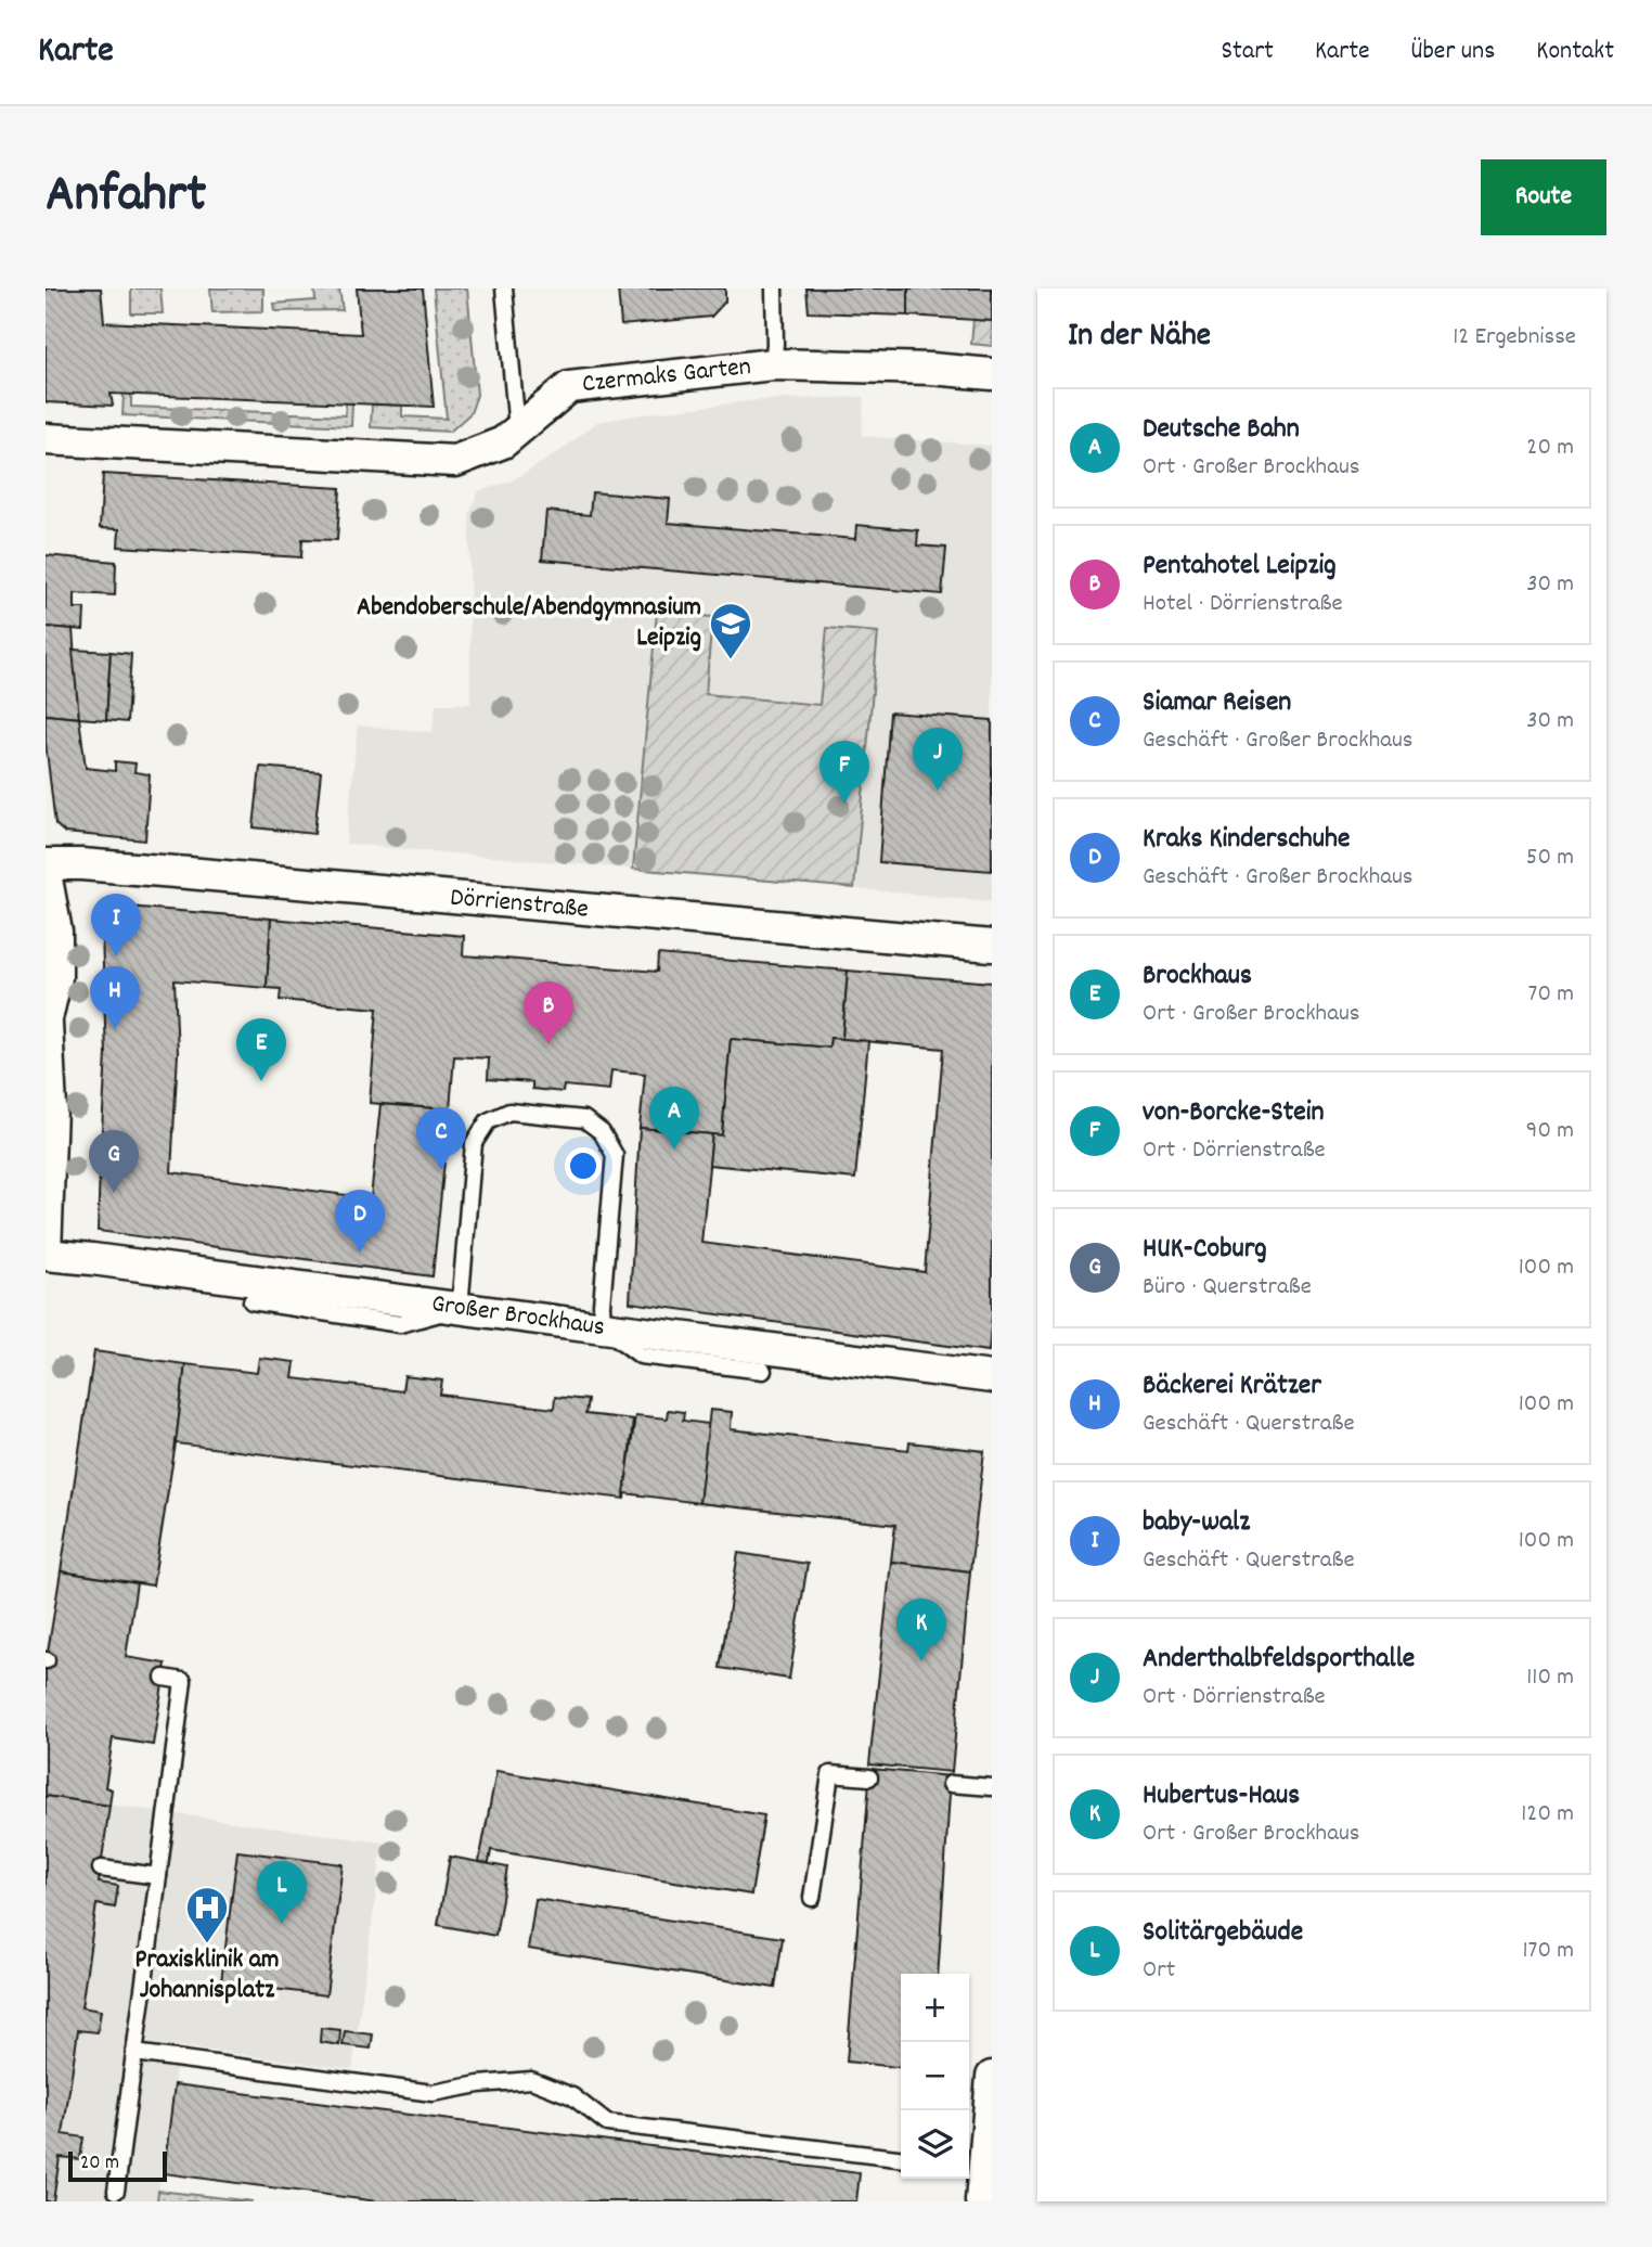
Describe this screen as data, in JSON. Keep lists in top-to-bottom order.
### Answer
{
  "streets": {
    "street": ["Czermaks Garten", "Dörrienstraße", "Großer Brockhaus"]
  },
  "places": {
    "school or university": ["Abendoberschule/Abendgymnasium Leipzig"],
    "hospital": ["Praxisklinik am Johannisplatz"]
  },
  "scale_bar": "20 m",
  "page": {
    "header": "Karte",
    "nav": [
      "Start",
      "Karte",
      "Über uns",
      "Kontakt"
    ],
    "title": "Anfahrt",
    "buttons": "Route",
    "heading": ["In der Nähe", "12 Ergebnisse"],
    "list": [
      {
        "mark": "A",
        "name": "Deutsche Bahn",
        "note": "Ort · Großer Brockhaus",
        "value": "20 m"
      },
      {
        "mark": "B",
        "name": "Pentahotel Leipzig",
        "note": "Hotel · Dörrienstraße",
        "value": "30 m"
      },
      {
        "mark": "C",
        "name": "Siamar Reisen",
        "note": "Geschäft · Großer Brockhaus",
        "value": "30 m"
      },
      {
        "mark": "D",
        "name": "Kraks Kinderschuhe",
        "note": "Geschäft · Großer Brockhaus",
        "value": "50 m"
      },
      {
        "mark": "E",
        "name": "Brockhaus",
        "note": "Ort · Großer Brockhaus",
        "value": "70 m"
      },
      {
        "mark": "F",
        "name": "von-Borcke-Stein",
        "note": "Ort · Dörrienstraße",
        "value": "90 m"
      },
      {
        "mark": "G",
        "name": "HUK-Coburg",
        "note": "Büro · Querstraße",
        "value": "100 m"
      },
      {
        "mark": "H",
        "name": "Bäckerei Krätzer",
        "note": "Geschäft · Querstraße",
        "value": "100 m"
      },
      {
        "mark": "I",
        "name": "baby-walz",
        "note": "Geschäft · Querstraße",
        "value": "100 m"
      },
      {
        "mark": "J",
        "name": "Anderthalbfeldsporthalle",
        "note": "Ort · Dörrienstraße",
        "value": "110 m"
      },
      {
        "mark": "K",
        "name": "Hubertus-Haus",
        "note": "Ort · Großer Brockhaus",
        "value": "120 m"
      },
      {
        "mark": "L",
        "name": "Solitärgebäude",
        "note": "Ort",
        "value": "170 m"
      }
    ],
    "pins": [
      "J",
      "F",
      "I",
      "H",
      "B",
      "E",
      "A",
      "C",
      "G",
      "D",
      "K",
      "L"
    ],
    "map_buttons": ["+", "−"],
    "scale": "20 m"
  }
}
